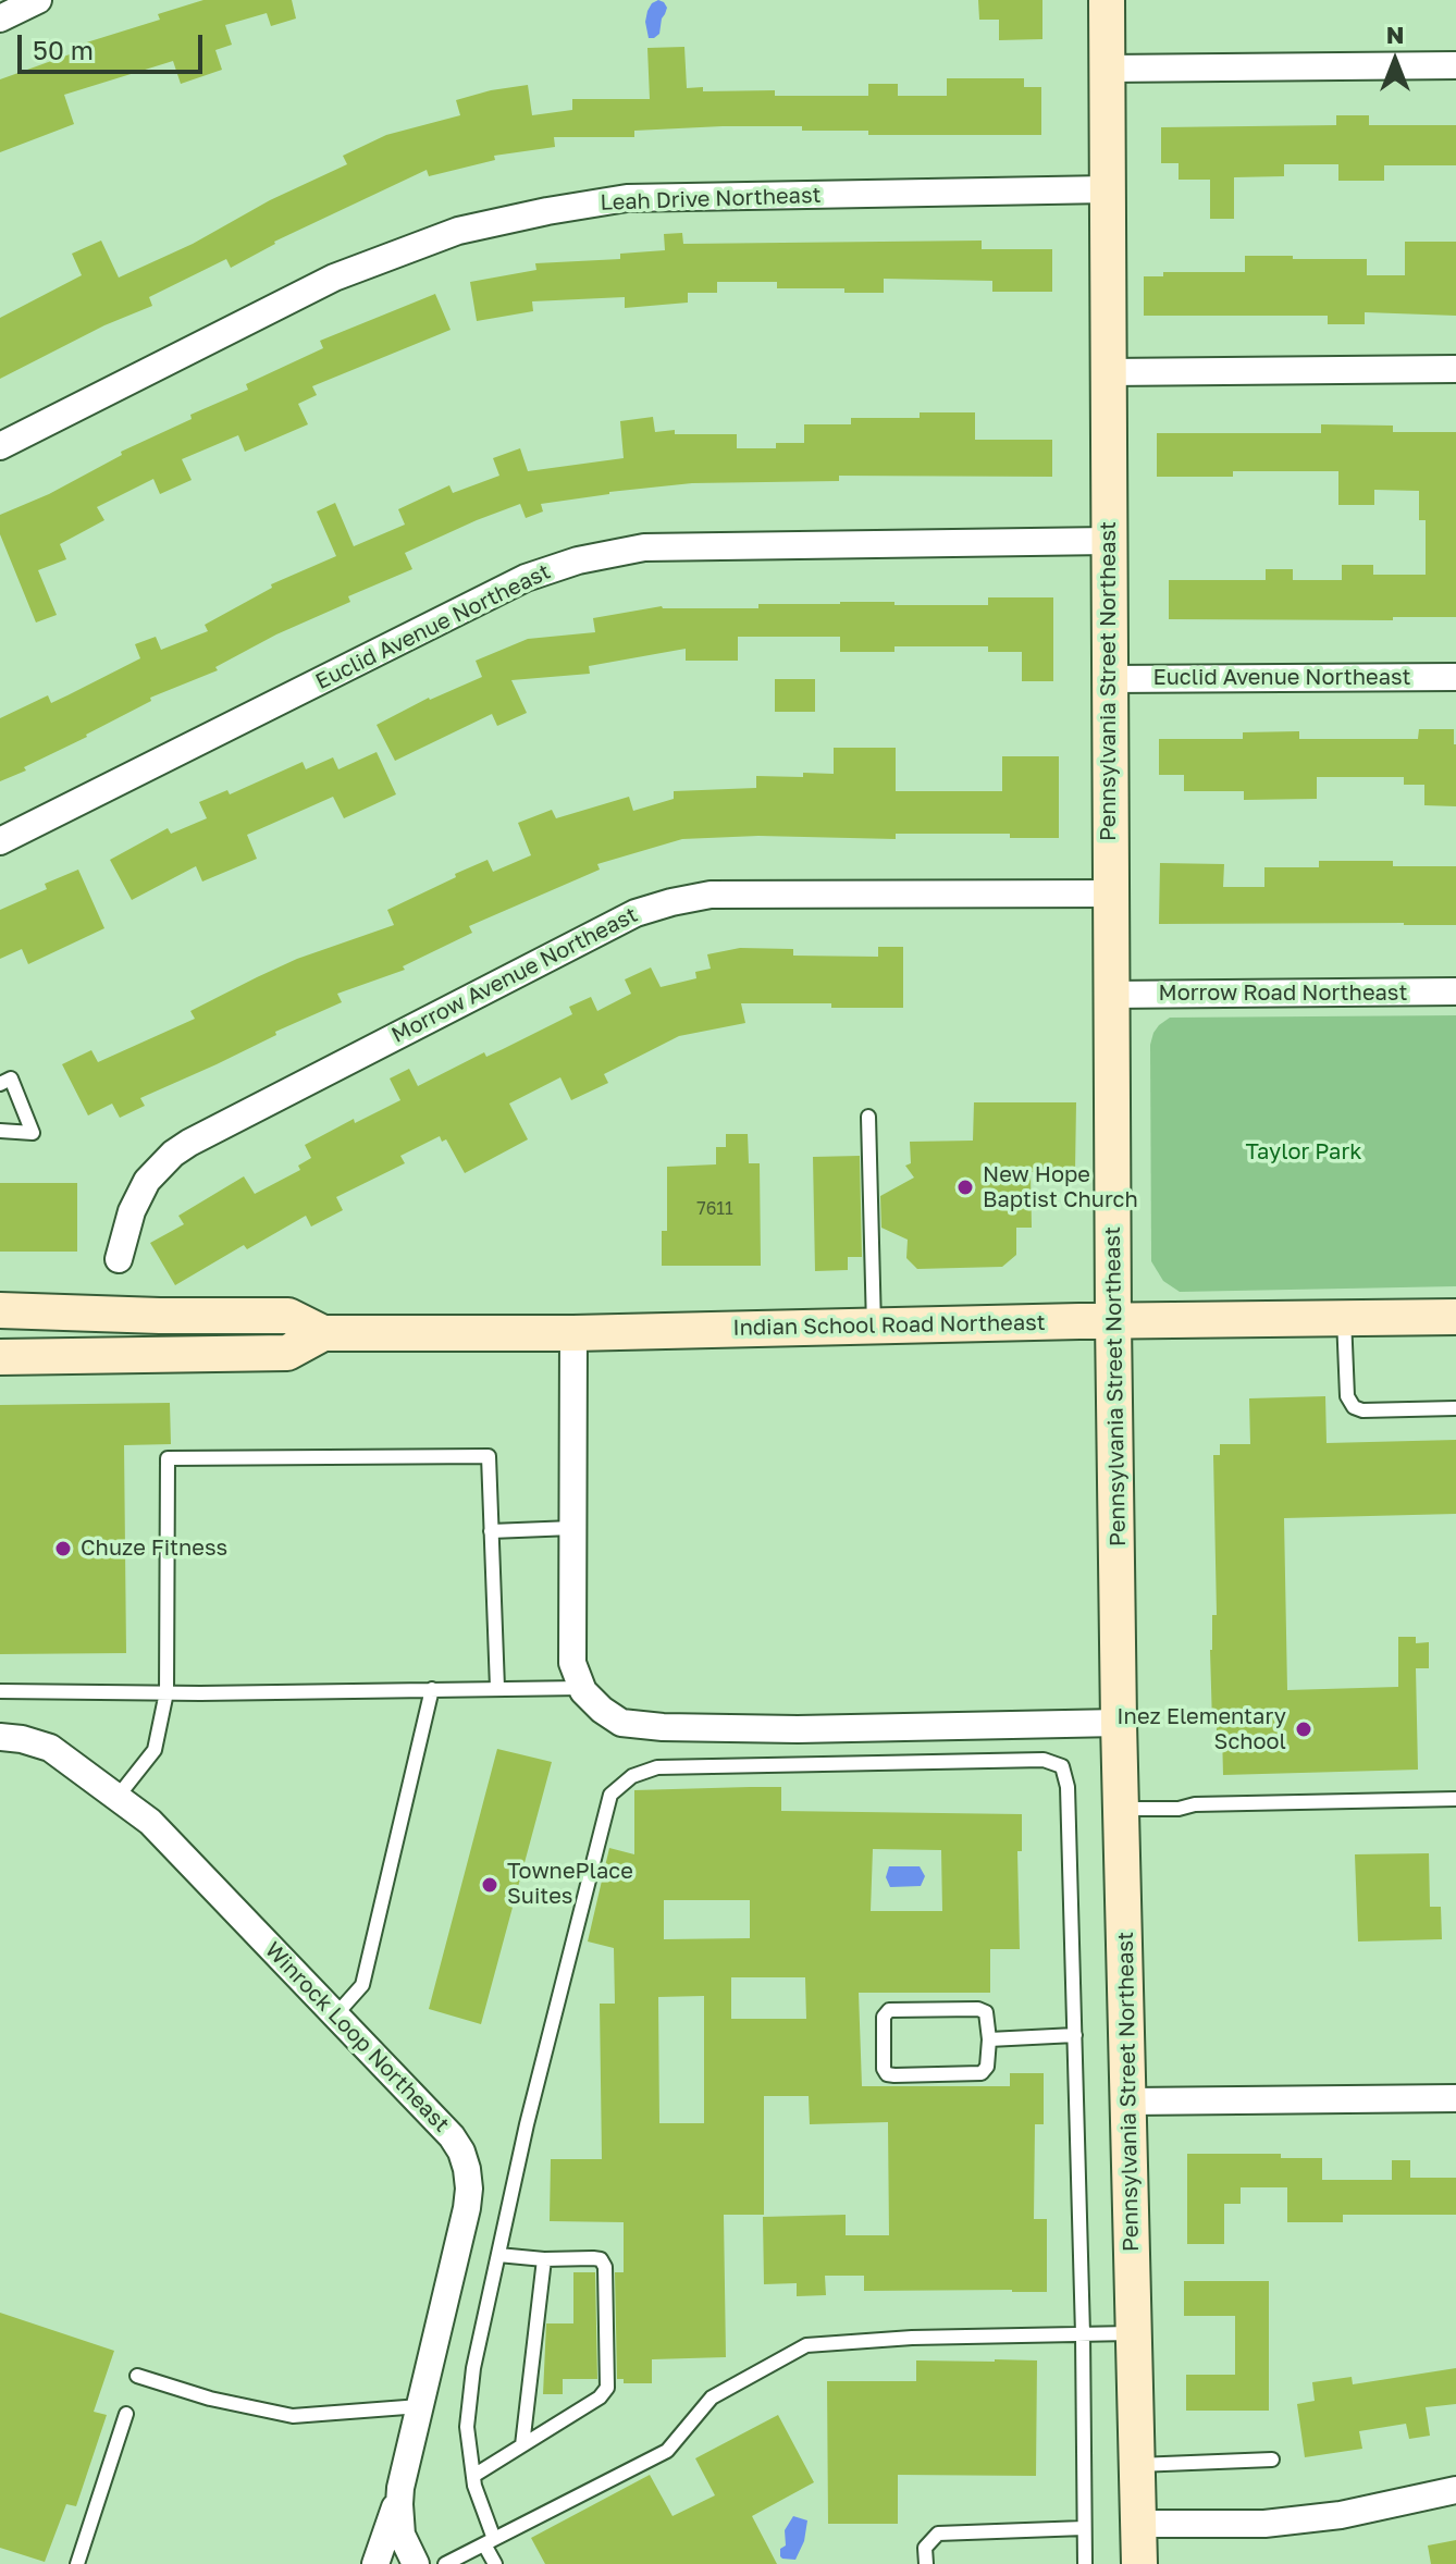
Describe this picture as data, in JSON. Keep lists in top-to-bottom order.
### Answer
{
  "streets": {
    "street": [
      "Leah Drive Northeast",
      "Euclid Avenue Northeast",
      "Pennsylvania Street Northeast",
      "Morrow Avenue Northeast",
      "Morrow Road Northeast",
      "Indian School Road Northeast",
      "Winrock Loop Northeast"
    ]
  },
  "crossings": [
    ["Leah Drive Northeast", "Pennsylvania Street Northeast"],
    ["Euclid Avenue Northeast", "Pennsylvania Street Northeast"],
    ["Pennsylvania Street Northeast", "Morrow Avenue Northeast"],
    ["Pennsylvania Street Northeast", "Morrow Road Northeast"],
    ["Pennsylvania Street Northeast", "Indian School Road Northeast"]
  ],
  "parks": ["Taylor Park"],
  "places": [
    "New Hope Baptist Church",
    "Chuze Fitness",
    "Inez Elementary School",
    "TownePlace Suites"
  ],
  "house_numbers": ["7611"],
  "scale_bar": "50 m",
  "north": "top"
}
